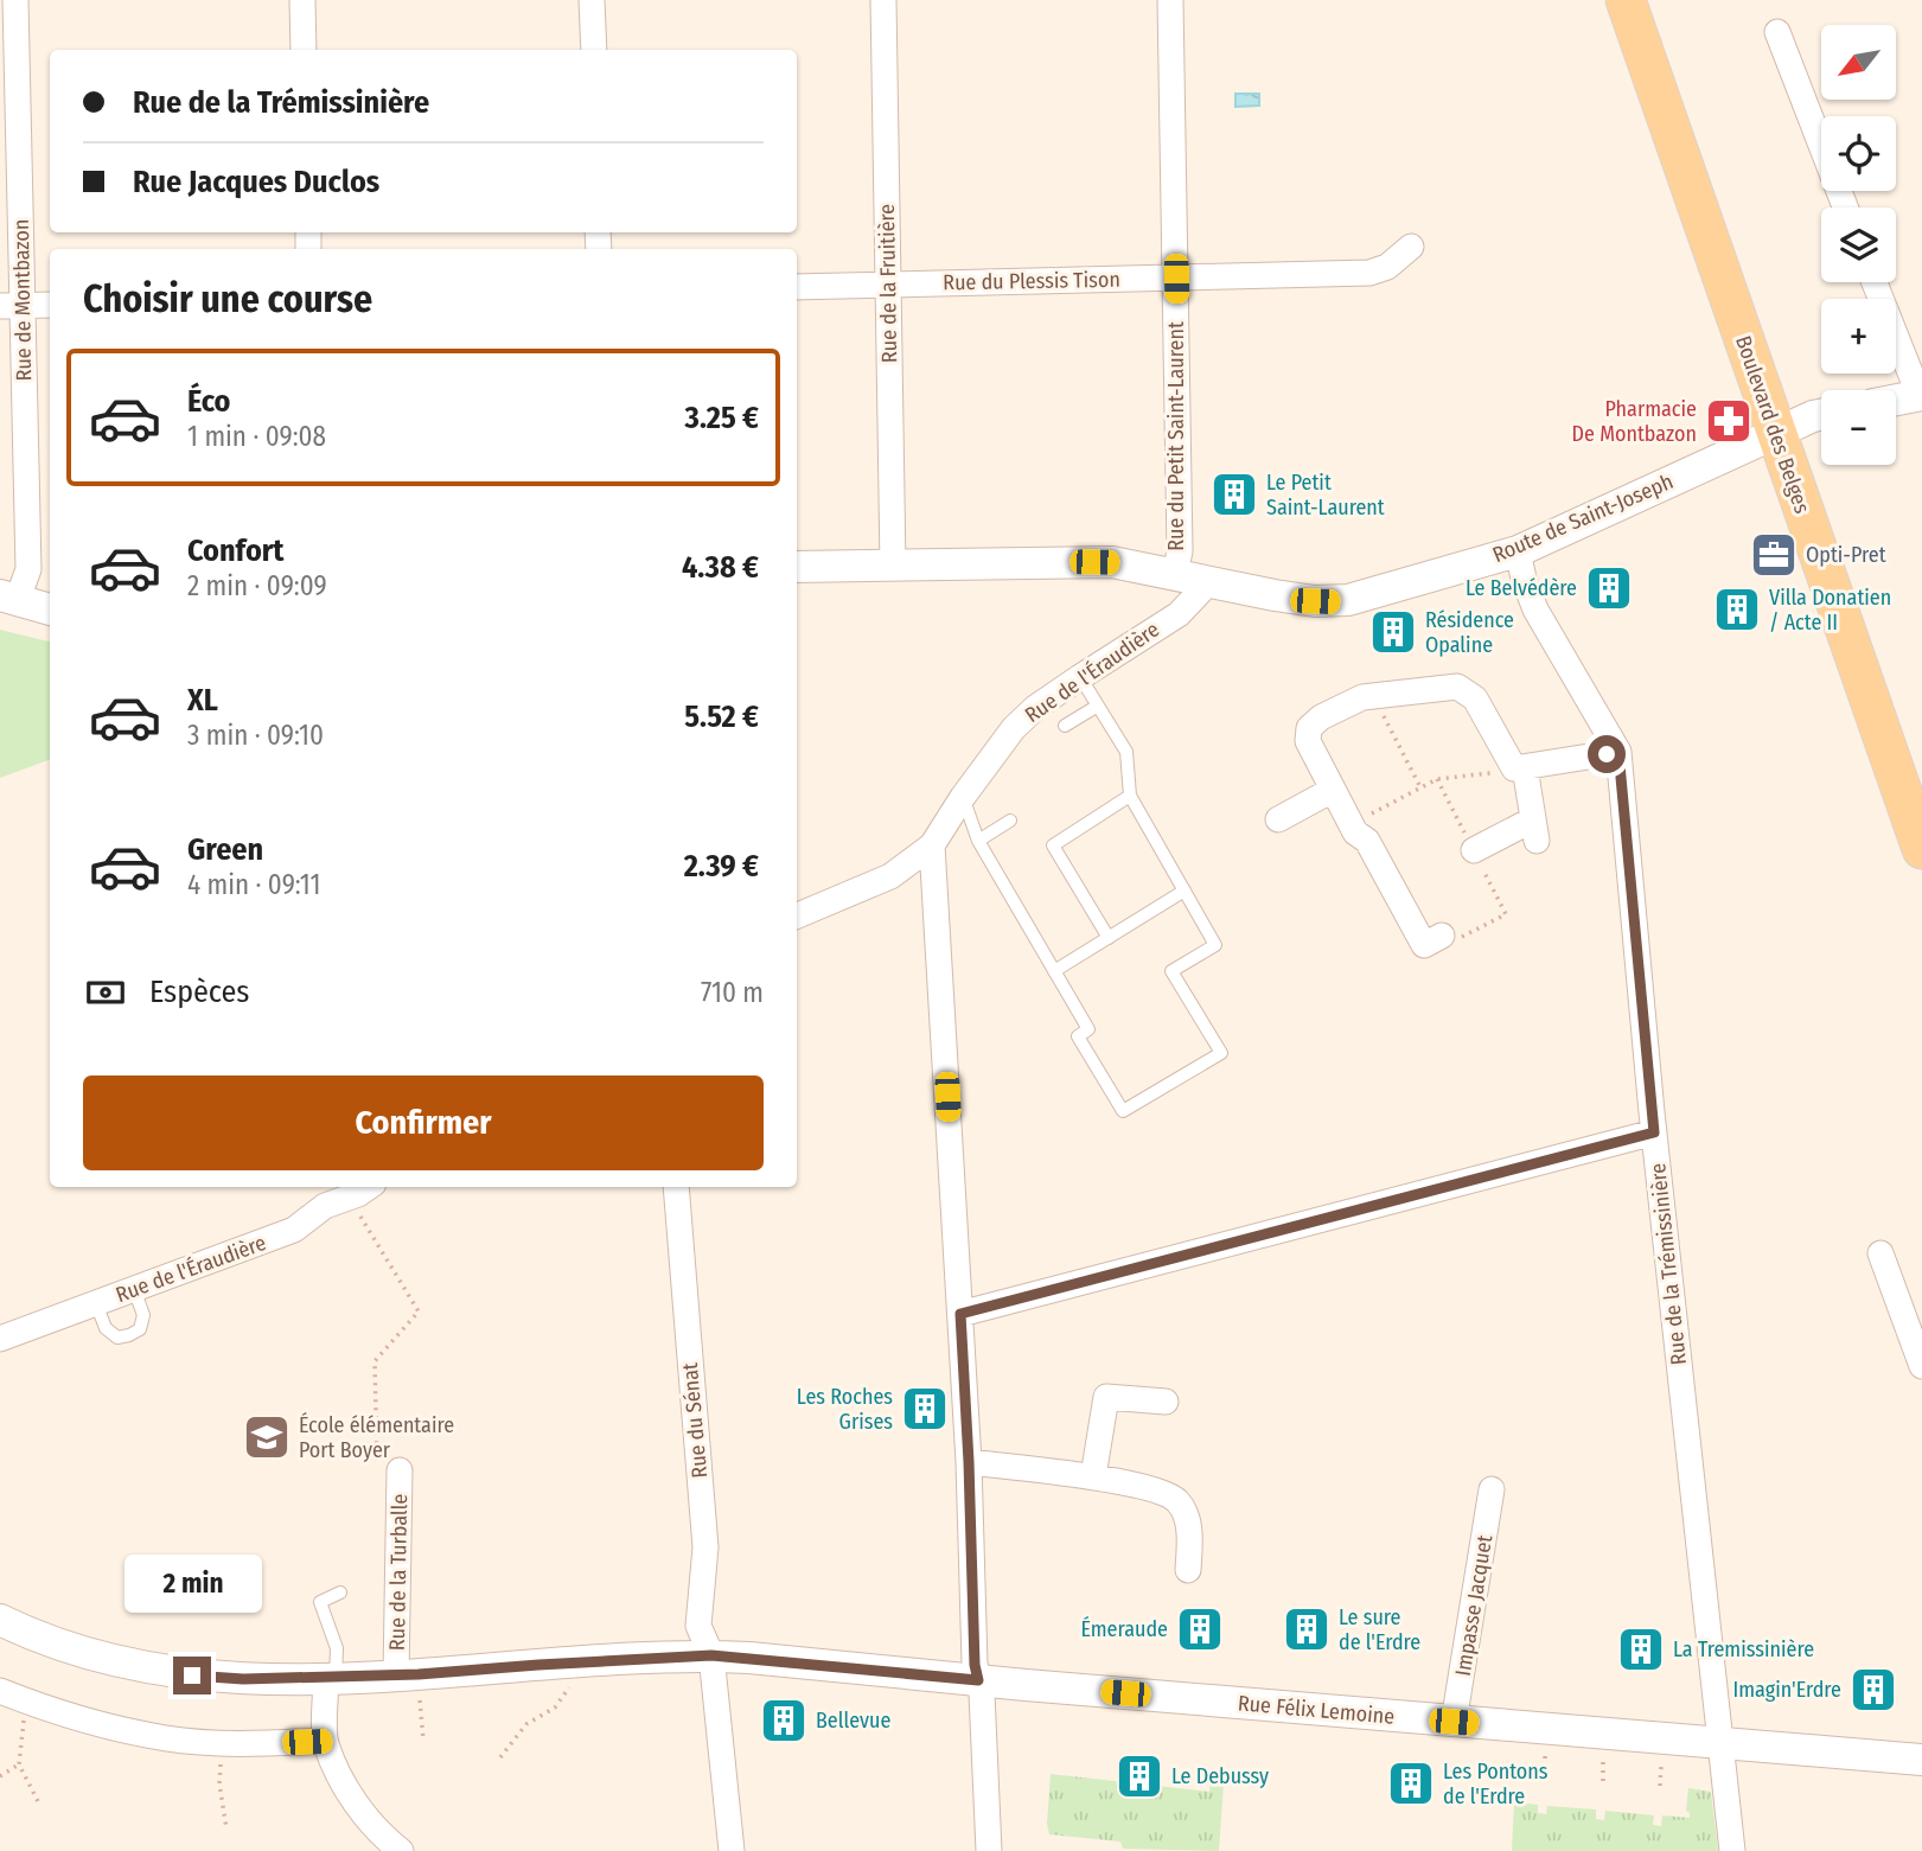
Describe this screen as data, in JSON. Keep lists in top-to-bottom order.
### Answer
{
  "streets": {
    "main road": ["Boulevard des Belges"],
    "street": [
      "Rue du Plessis Tison",
      "Rue de la Fruitière",
      "Rue de Montbazon",
      "Rue du Petit Saint-Laurent",
      "Route de Saint-Joseph",
      "Rue de l'Éraudière",
      "Rue de la Trémissinière",
      "Rue du Sénat",
      "Rue de la Turballe",
      "Impasse Jacquet",
      "Rue Félix Lemoine"
    ]
  },
  "crossings": [
    ["Rue du Plessis Tison", "Rue de la Fruitière"],
    ["Rue du Plessis Tison", "Rue du Petit Saint-Laurent"],
    ["Rue de la Fruitière", "Route de Saint-Joseph"],
    ["Boulevard des Belges", "Route de Saint-Joseph"],
    ["Rue du Petit Saint-Laurent", "Route de Saint-Joseph"],
    ["Rue du Petit Saint-Laurent", "Rue de l'Éraudière"],
    ["Route de Saint-Joseph", "Rue de l'Éraudière"],
    ["Route de Saint-Joseph", "Rue de la Trémissinière"],
    ["Rue de la Trémissinière", "Rue Félix Lemoine"],
    ["Rue du Sénat", "Rue Félix Lemoine"],
    ["Rue de la Turballe", "Rue Félix Lemoine"],
    ["Impasse Jacquet", "Rue Félix Lemoine"]
  ],
  "places": {
    "pharmacy": ["Pharmacie De Montbazon"],
    "building": [
      "Le Petit Saint-Laurent",
      "Le Belvédère",
      "Villa Donatien / Acte II",
      "Résidence Opaline",
      "Les Roches Grises",
      "Émeraude",
      "Le sure de l'Erdre",
      "La Tremissinière",
      "Imagin'Erdre",
      "Bellevue",
      "Le Debussy",
      "Les Pontons de l'Erdre"
    ],
    "office": ["Opti-Pret"],
    "school or university": ["École élémentaire Port Boyer"]
  },
  "north": "bottom left",
  "page": {
    "map_buttons": ["+", "−"],
    "banner": ["Rue de la Trémissinière", "Rue Jacques Duclos"],
    "heading": "Choisir une course",
    "list": [
      {
        "name": "Éco",
        "note": "1 min · 09:08",
        "value": "3.25 €"
      },
      {
        "name": "Confort",
        "note": "2 min · 09:09",
        "value": "4.38 €"
      },
      {
        "name": "XL",
        "note": "3 min · 09:10",
        "value": "5.52 €"
      },
      {
        "name": "Green",
        "note": "4 min · 09:11",
        "value": "2.39 €"
      }
    ],
    "pay": ["Espèces", "710 m"],
    "buttons": "Confirmer",
    "bubble": "2 min"
  }
}
